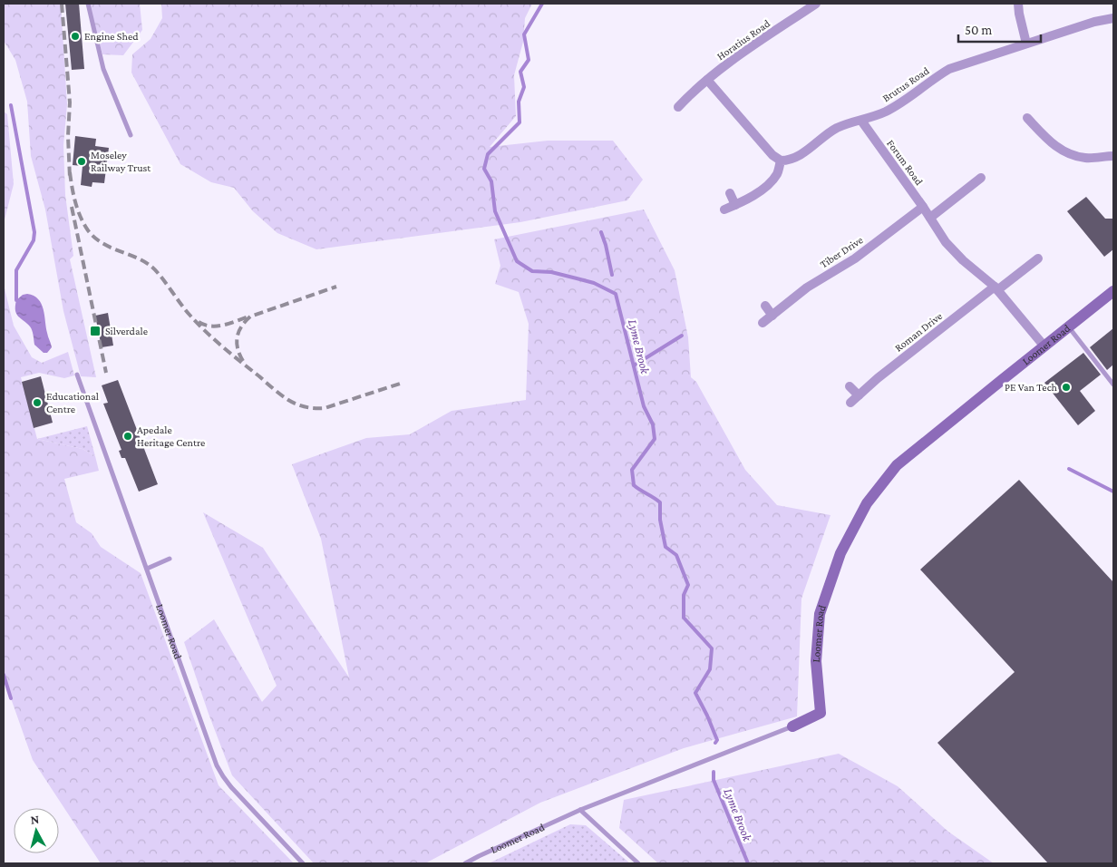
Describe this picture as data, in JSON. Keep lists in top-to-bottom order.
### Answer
{
  "streets": {
    "street": [
      "Horatius Road",
      "Brutus Road",
      "Forum Road",
      "Tiber Drive",
      "Roman Drive",
      "Loomer Road"
    ]
  },
  "crossings": [
    ["Brutus Road", "Forum Road"],
    ["Forum Road", "Tiber Drive"],
    ["Forum Road", "Roman Drive"],
    ["Forum Road", "Loomer Road"]
  ],
  "water": ["Lyme Brook"],
  "places": {
    "other": [
      "Engine Shed",
      "Moseley Railway Trust",
      "PE Van Tech",
      "Educational Centre",
      "Apedale Heritage Centre"
    ],
    "transit": ["Silverdale"]
  },
  "scale_bar": "50 m",
  "north": "top"
}
